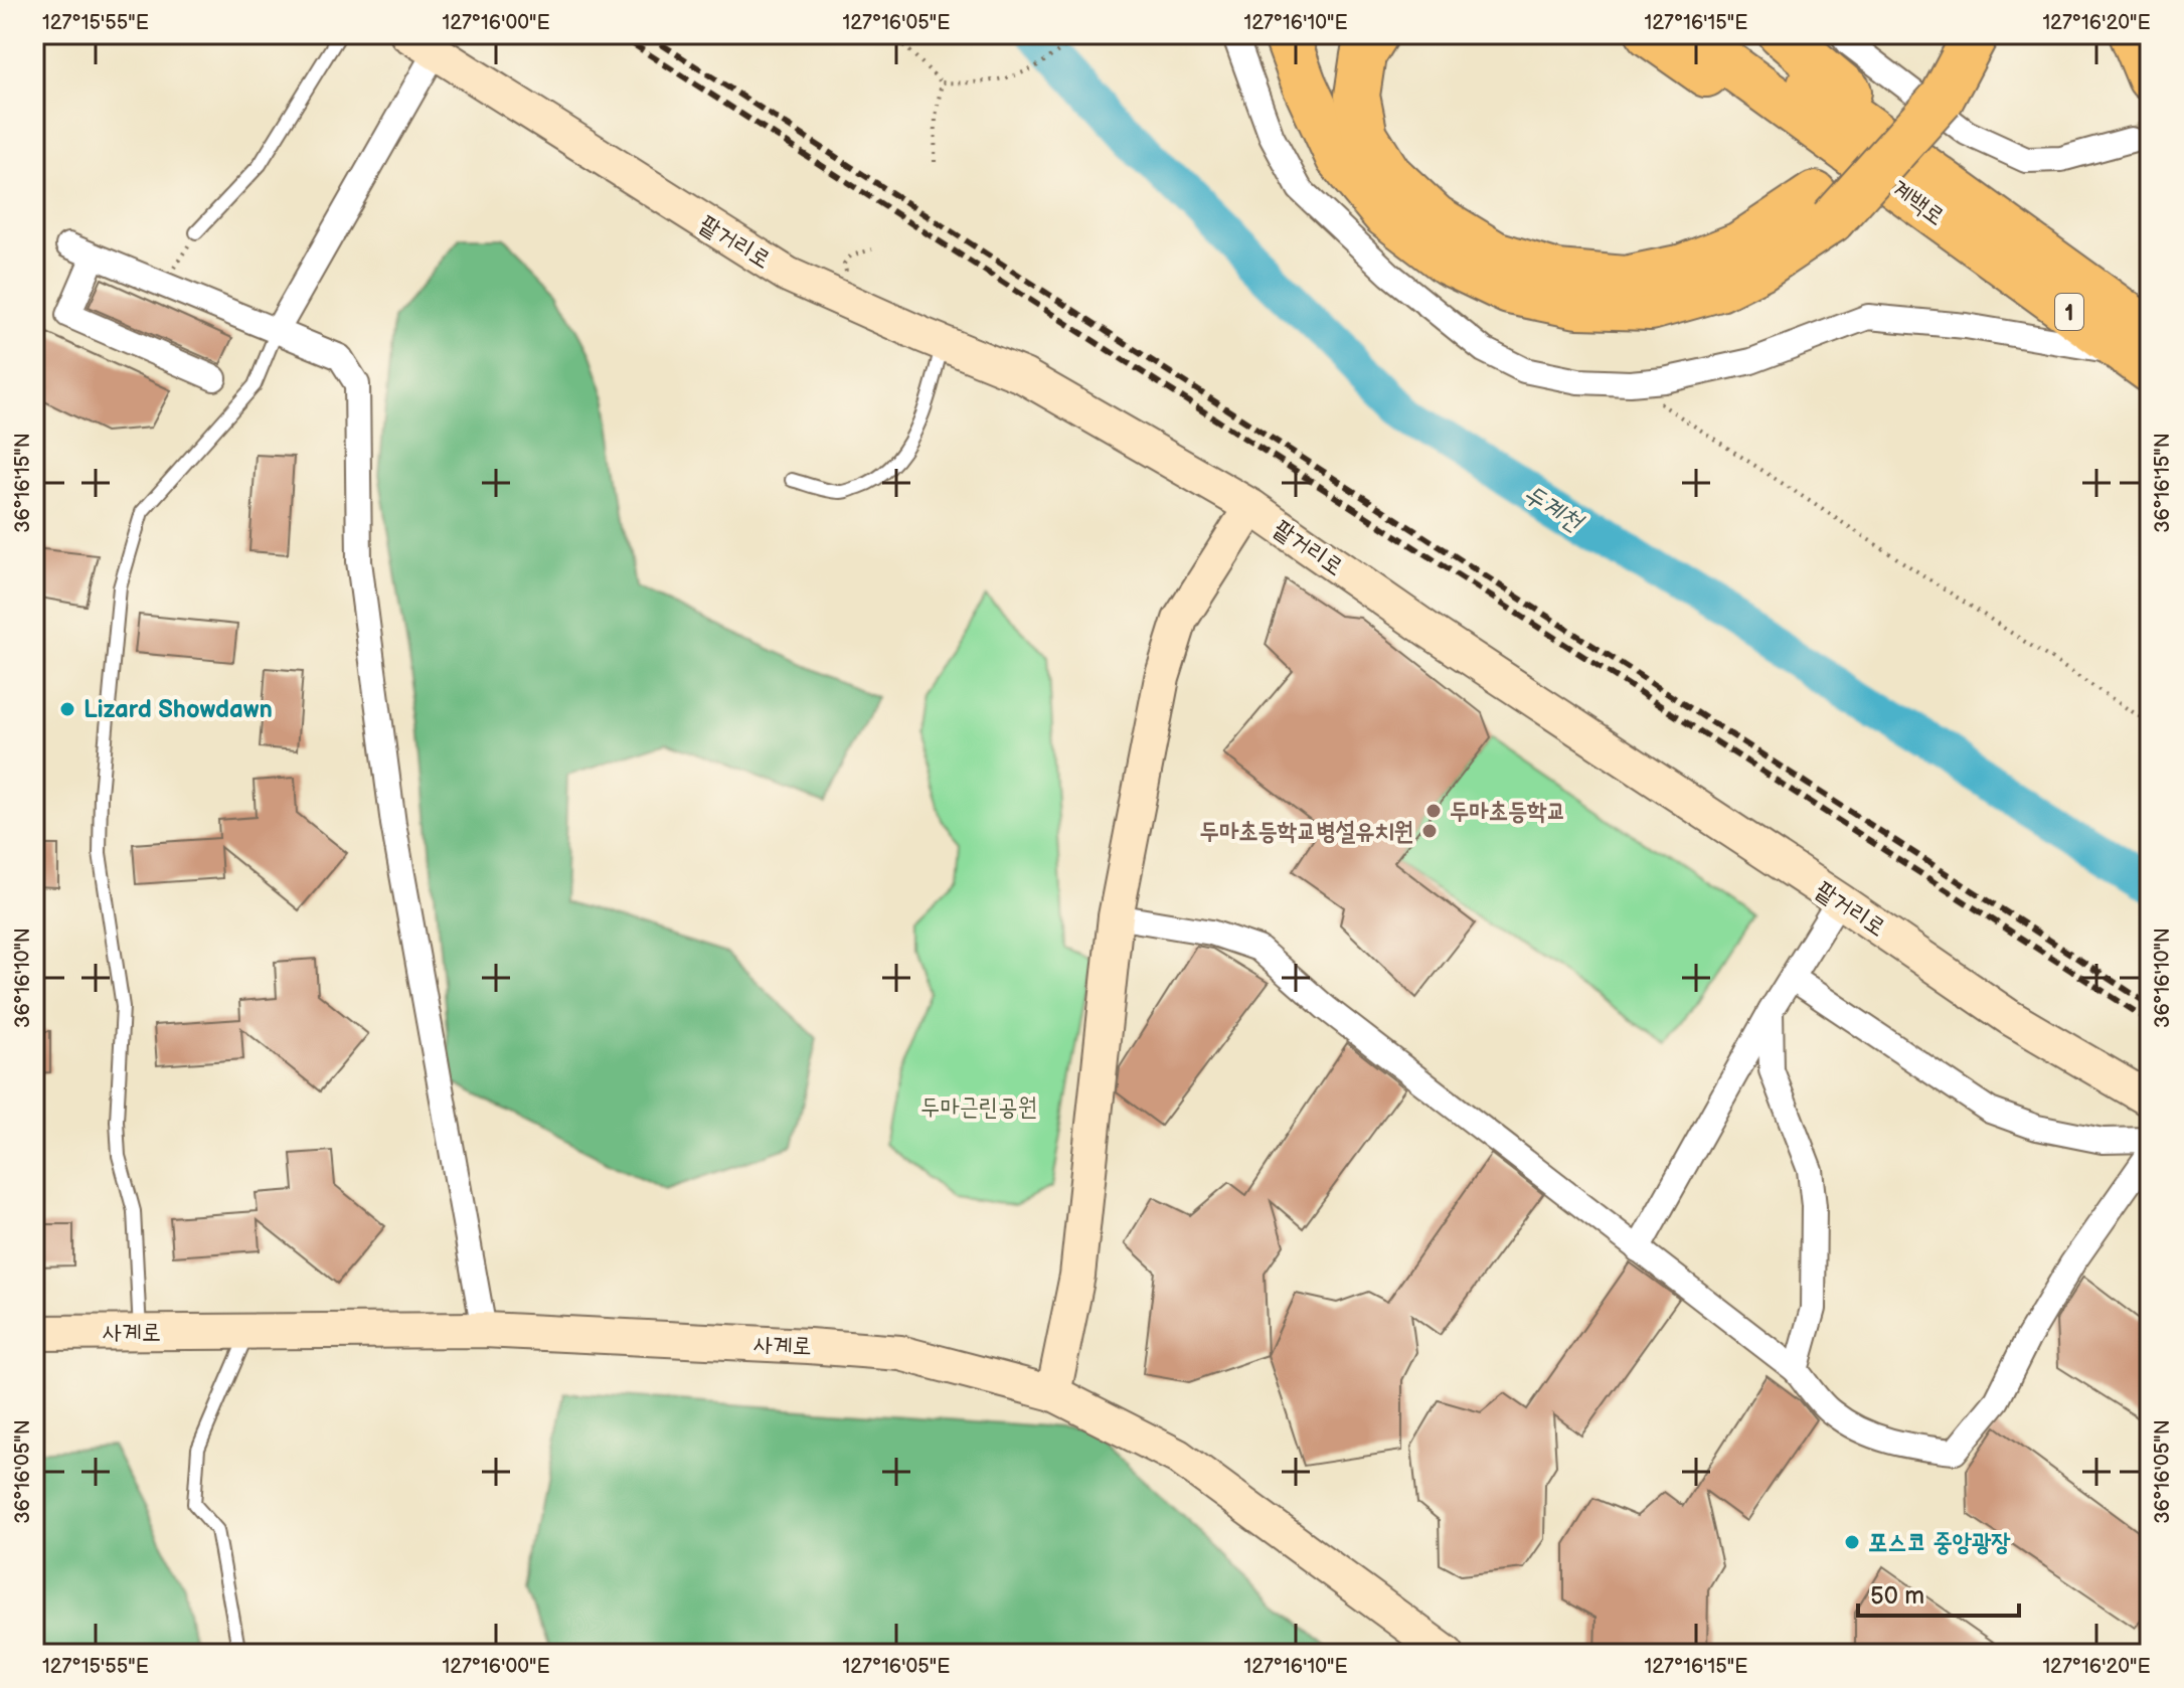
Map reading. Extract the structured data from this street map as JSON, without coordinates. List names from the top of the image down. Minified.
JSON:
{"streets":{"highway":["계백로","1"],"street":["팥거리로","사계로"]},"water":["두계천"],"parks":["두마근린공원"],"places":["Lizard Showdawn","두마초등학교","두마초등학교병설유치원","포스코 중앙광장"],"scale_bar":"50 m","coordinates":["127°15'55\"E","127°16'00\"E","127°16'05\"E","127°16'10\"E","127°16'15\"E","127°16'20\"E","36°16'15\"N","36°16'10\"N","36°16'05\"N"]}
